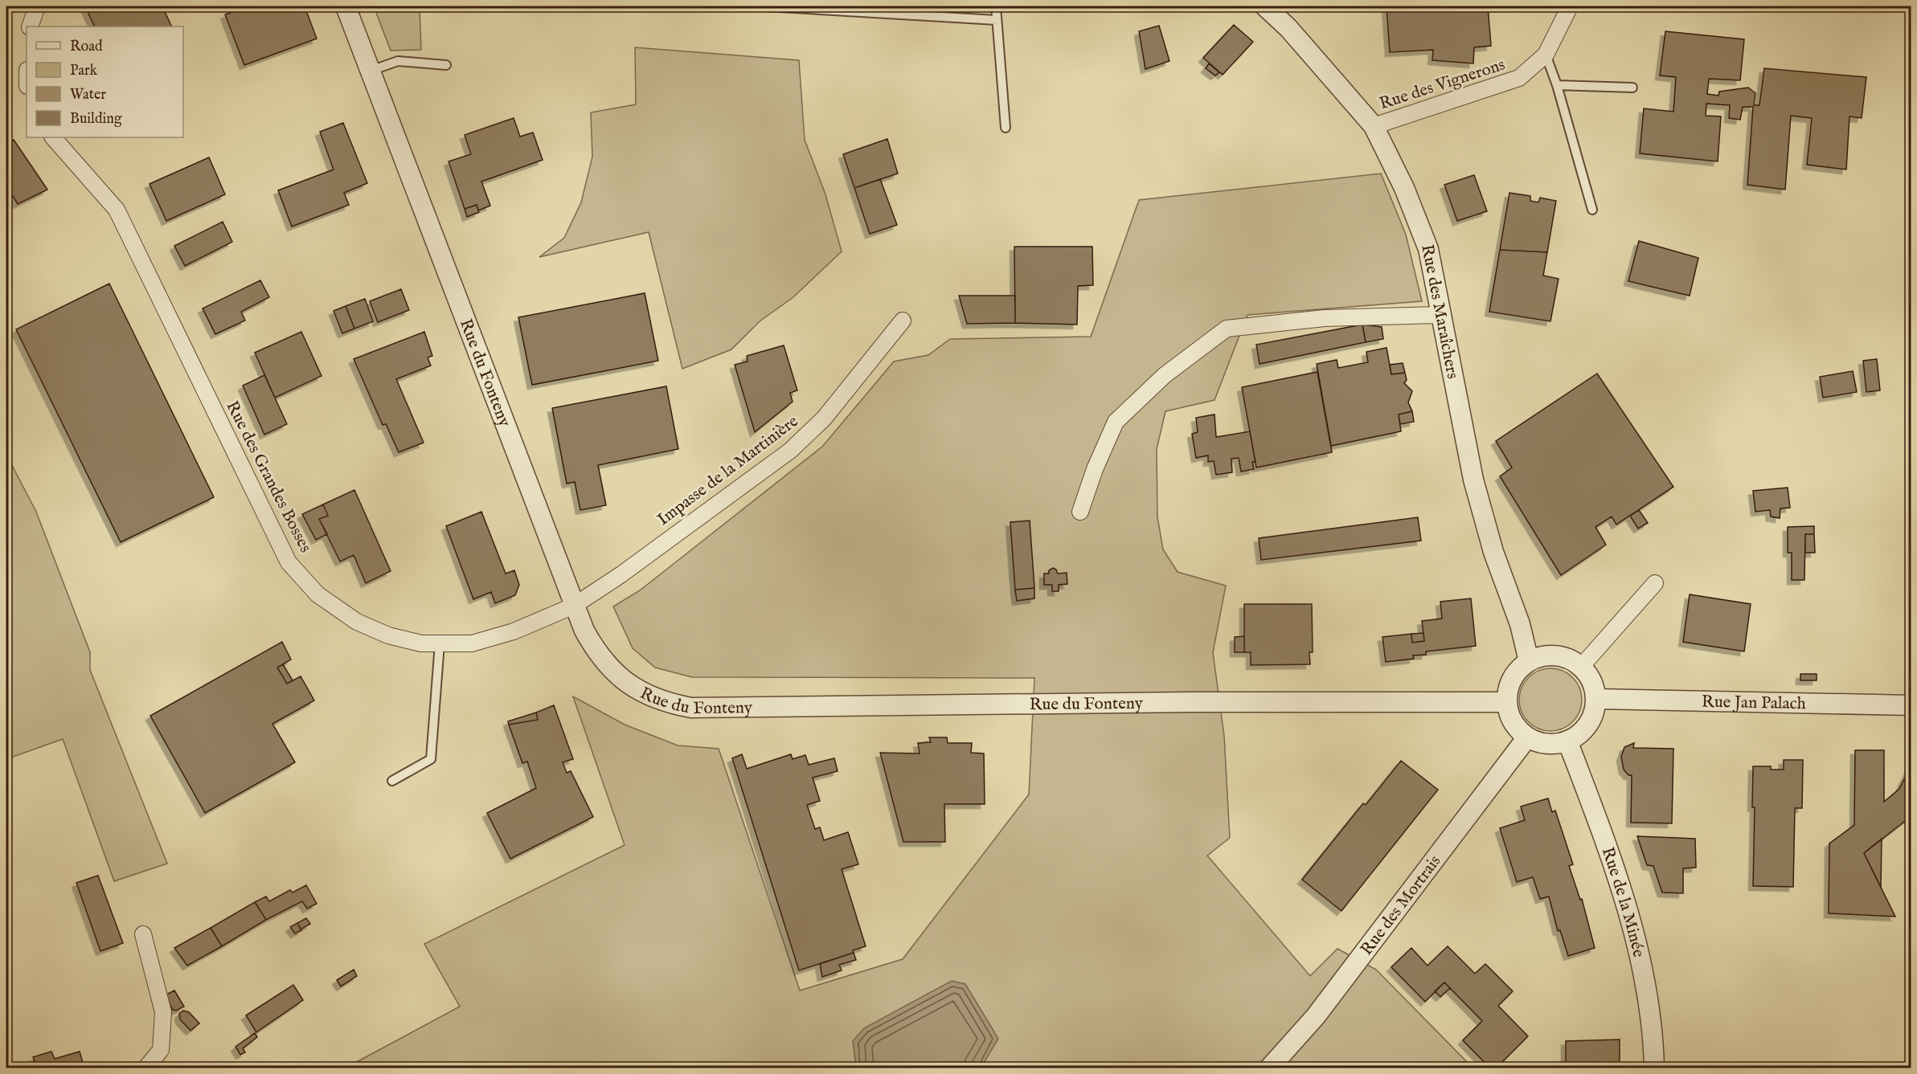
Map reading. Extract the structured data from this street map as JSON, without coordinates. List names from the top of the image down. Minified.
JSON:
{"streets":{"street":["Rue des Vignerons","Rue des Maraîchers","Rue du Fonteny","Impasse de la Martinière","Rue des Grandes Bosses","Rue Jan Palach","Rue de la Minée","Rue des Mortrais"]},"crossings":[["Rue des Vignerons","Rue des Maraîchers"],["Rue des Maraîchers","Rue du Fonteny"],["Rue des Maraîchers","Rue Jan Palach"],["Rue des Maraîchers","Rue de la Minée"],["Rue des Maraîchers","Rue des Mortrais"],["Rue du Fonteny","Impasse de la Martinière"],["Rue du Fonteny","Rue des Grandes Bosses"],["Rue du Fonteny","Rue Jan Palach"],["Rue du Fonteny","Rue de la Minée"],["Rue du Fonteny","Rue des Mortrais"],["Impasse de la Martinière","Rue des Grandes Bosses"],["Rue Jan Palach","Rue de la Minée"],["Rue Jan Palach","Rue des Mortrais"],["Rue de la Minée","Rue des Mortrais"]],"legend":["Road","Park","Water","Building"]}
